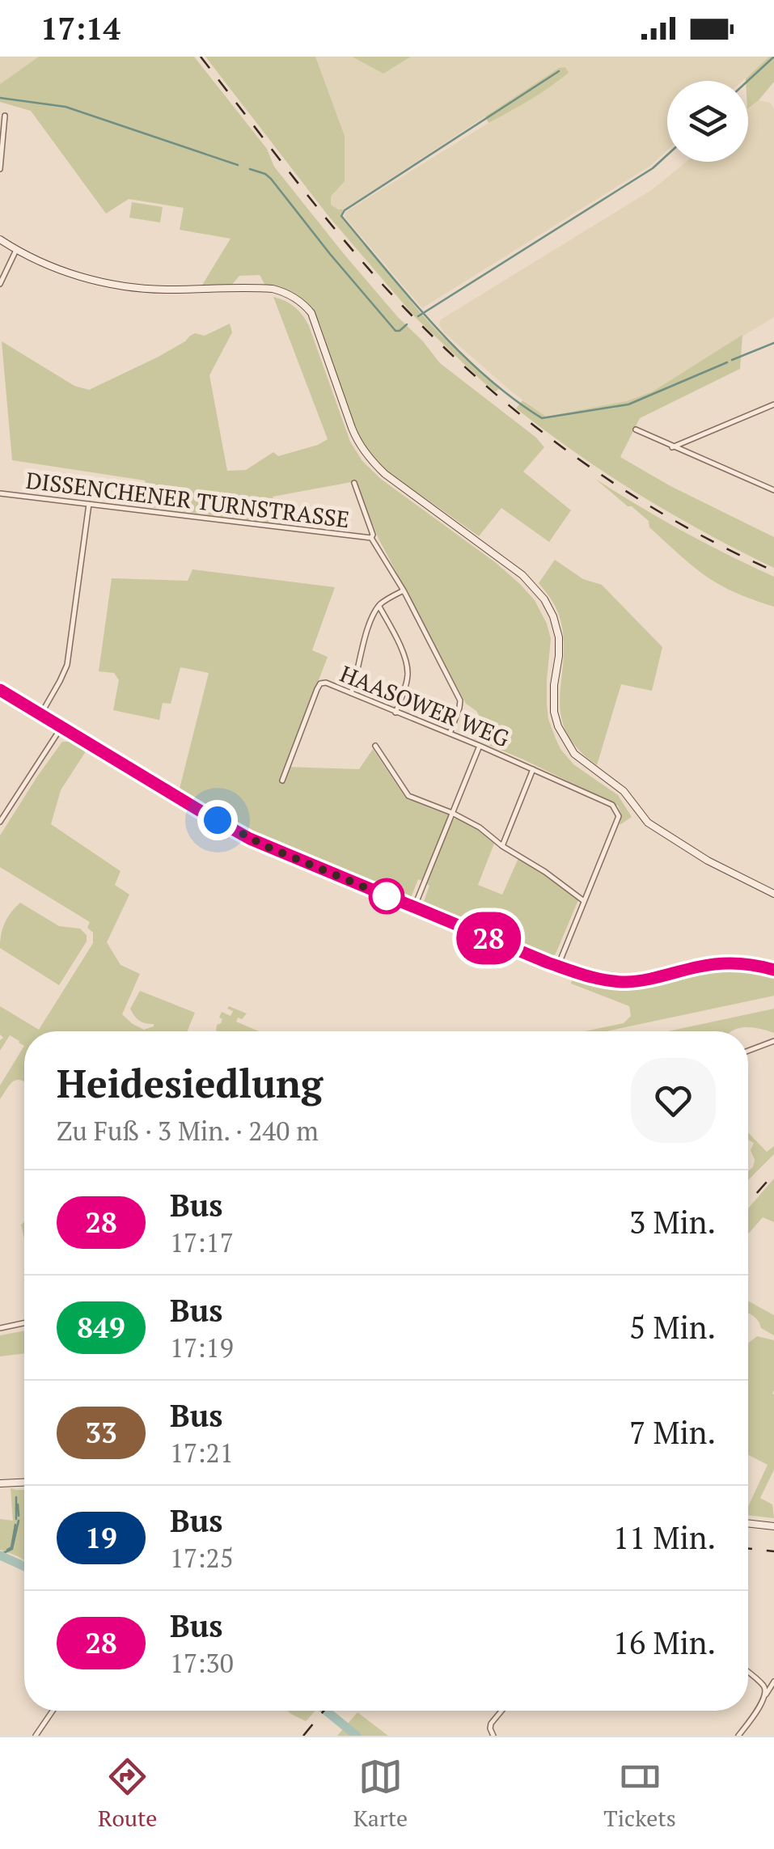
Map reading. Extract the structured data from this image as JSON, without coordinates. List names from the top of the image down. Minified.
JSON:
{"streets":{"street":["DISSENCHENER TURNSTRASSE","HAASOWER WEG"]},"lines":["bus line 28"],"page":{"status":"17:14","on_map":"28","heading":["Heidesiedlung","Zu Fuß · 3 Min. · 240 m"],"list":[{"mark":"28","name":"Bus","note":"17:17","value":"3 Min."},{"mark":"849","name":"Bus","note":"17:19","value":"5 Min."},{"mark":"33","name":"Bus","note":"17:21","value":"7 Min."},{"mark":"19","name":"Bus","note":"17:25","value":"11 Min."},{"mark":"28","name":"Bus","note":"17:30","value":"16 Min."}],"tabs":["Route","Karte","Tickets"]}}
